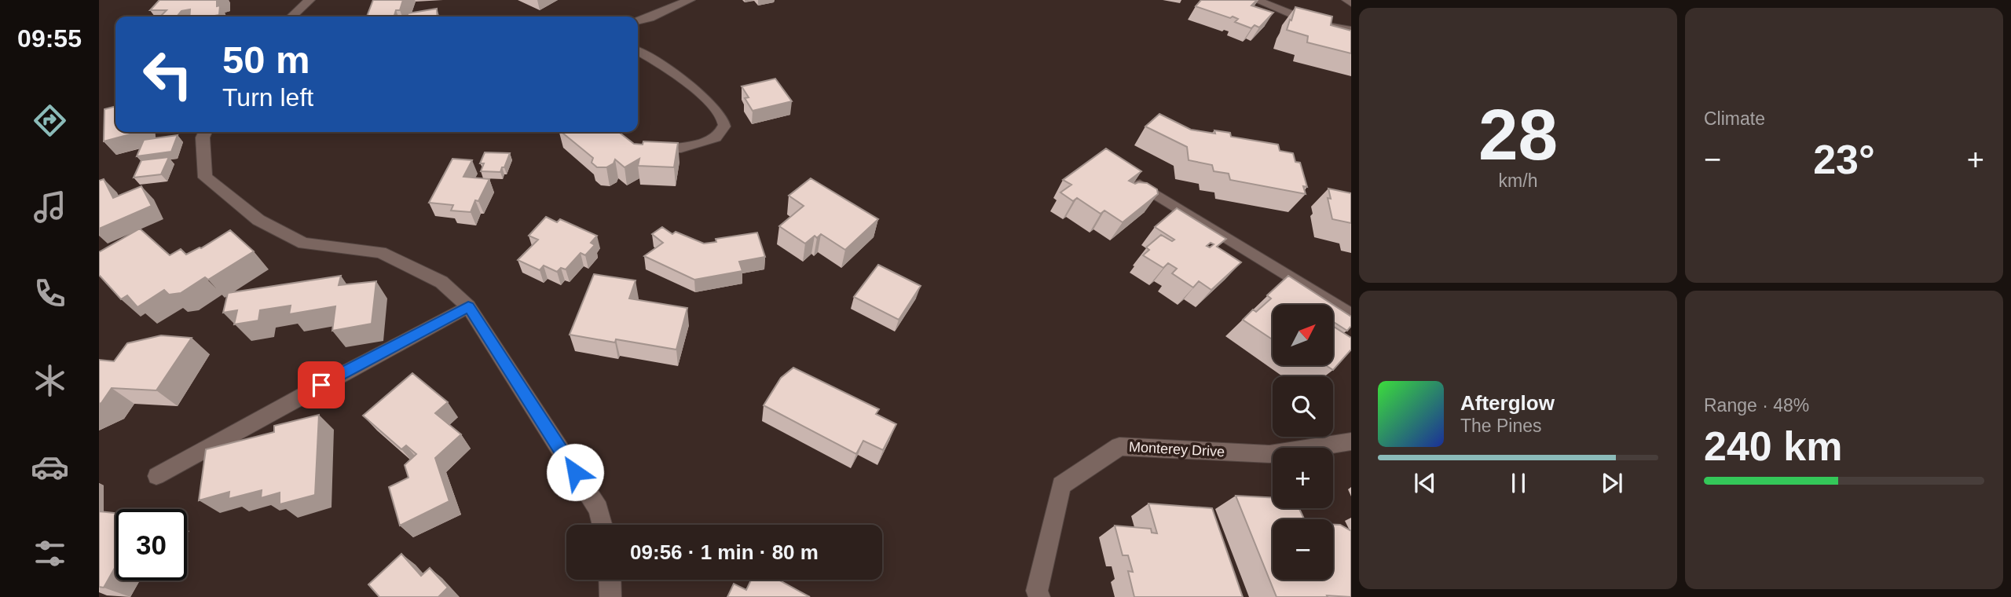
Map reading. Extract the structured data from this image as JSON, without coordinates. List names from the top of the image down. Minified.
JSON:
{"streets":{"street":["Monterey Drive"]},"north":"top right","page":{"tabs":"09:55","tile":[["28","km/h"],"Climate",["Range · 48%","240 km"]],"turn":["50 m","Turn left"],"heat":["−","23°","+"],"map_buttons":["+","−"],"song":["Afterglow","The Pines"],"limit":"30","trip":"09:56 · 1 min · 80 m"}}
